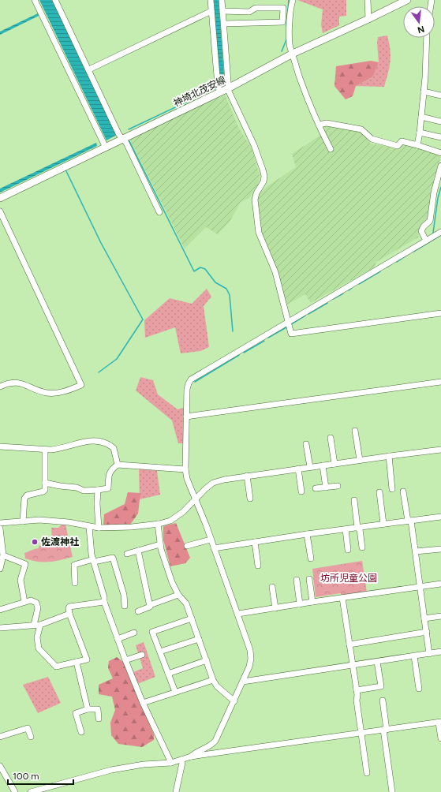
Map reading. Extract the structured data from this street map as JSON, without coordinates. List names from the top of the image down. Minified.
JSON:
{"streets":{"main road":["神埼北茂安線"]},"parks":["坊所児童公園"],"places":["佐渡神社"],"scale_bar":"100 m","north":"bottom"}
